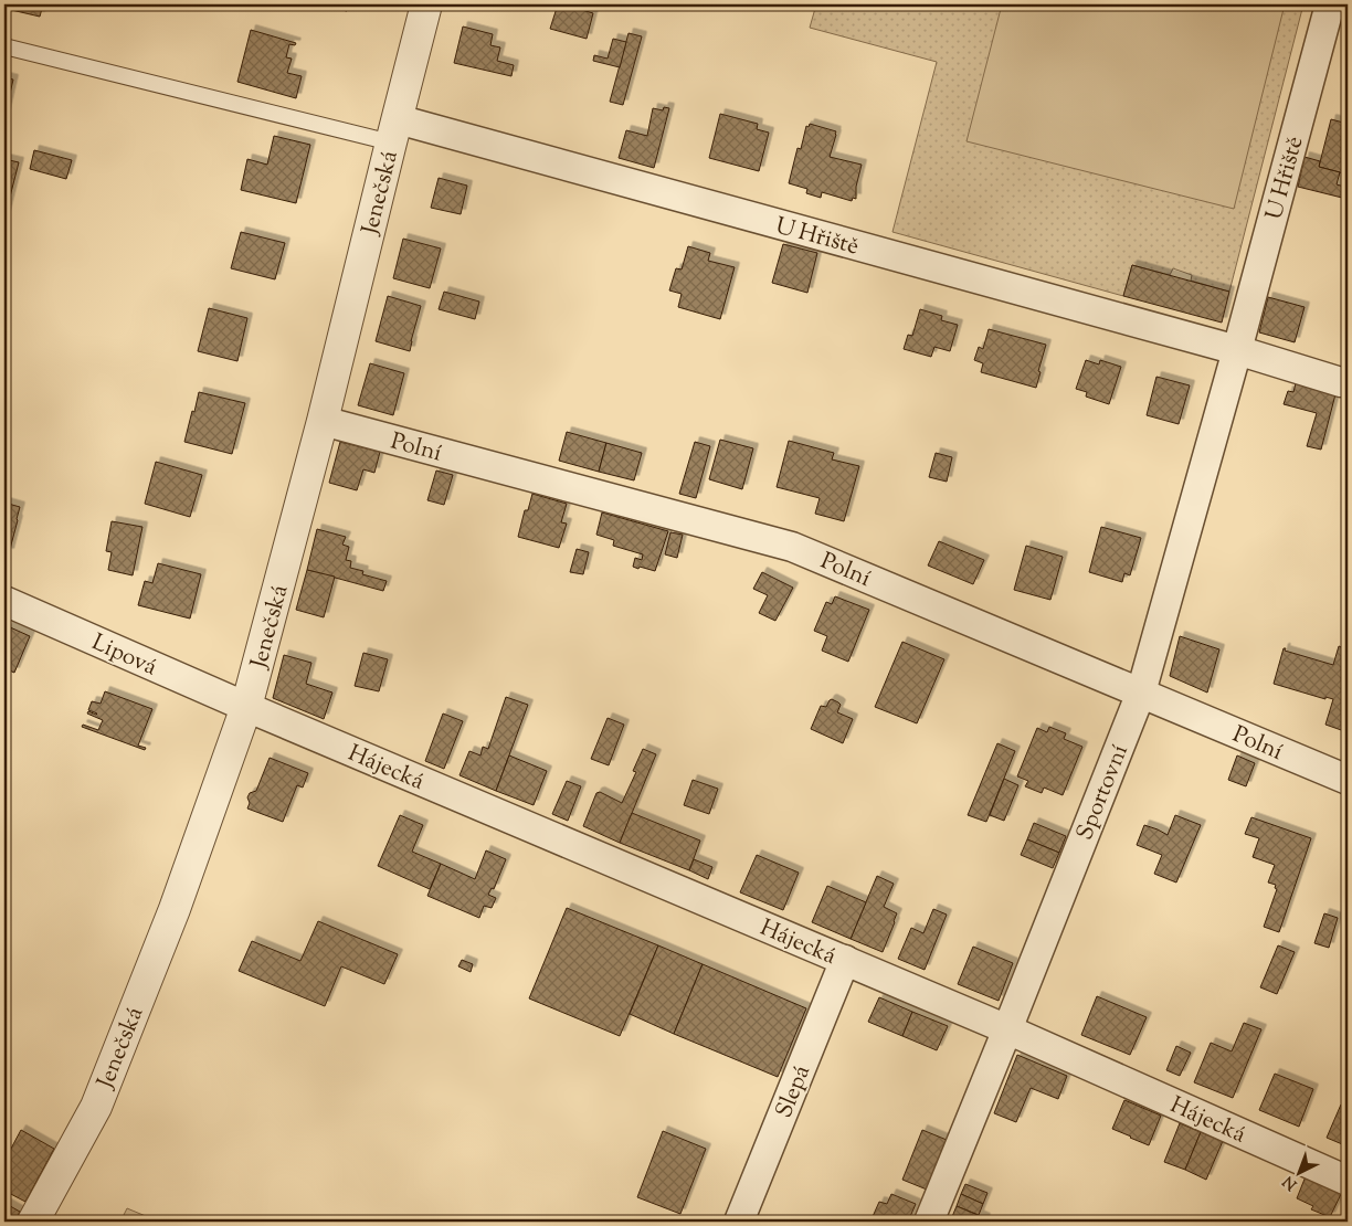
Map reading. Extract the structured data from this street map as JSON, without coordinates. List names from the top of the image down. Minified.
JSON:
{"streets":{"street":["U Hřiště","Jenečská","Polní","Lipová","Hájecká","Sportovní","Slepá"]},"crossings":[["U Hřiště","Jenečská"],["U Hřiště","Sportovní"],["Jenečská","Polní"],["Jenečská","Lipová"],["Jenečská","Hájecká"],["Polní","Sportovní"],["Lipová","Hájecká"],["Hájecká","Sportovní"],["Hájecká","Slepá"]],"north":"bottom left"}
